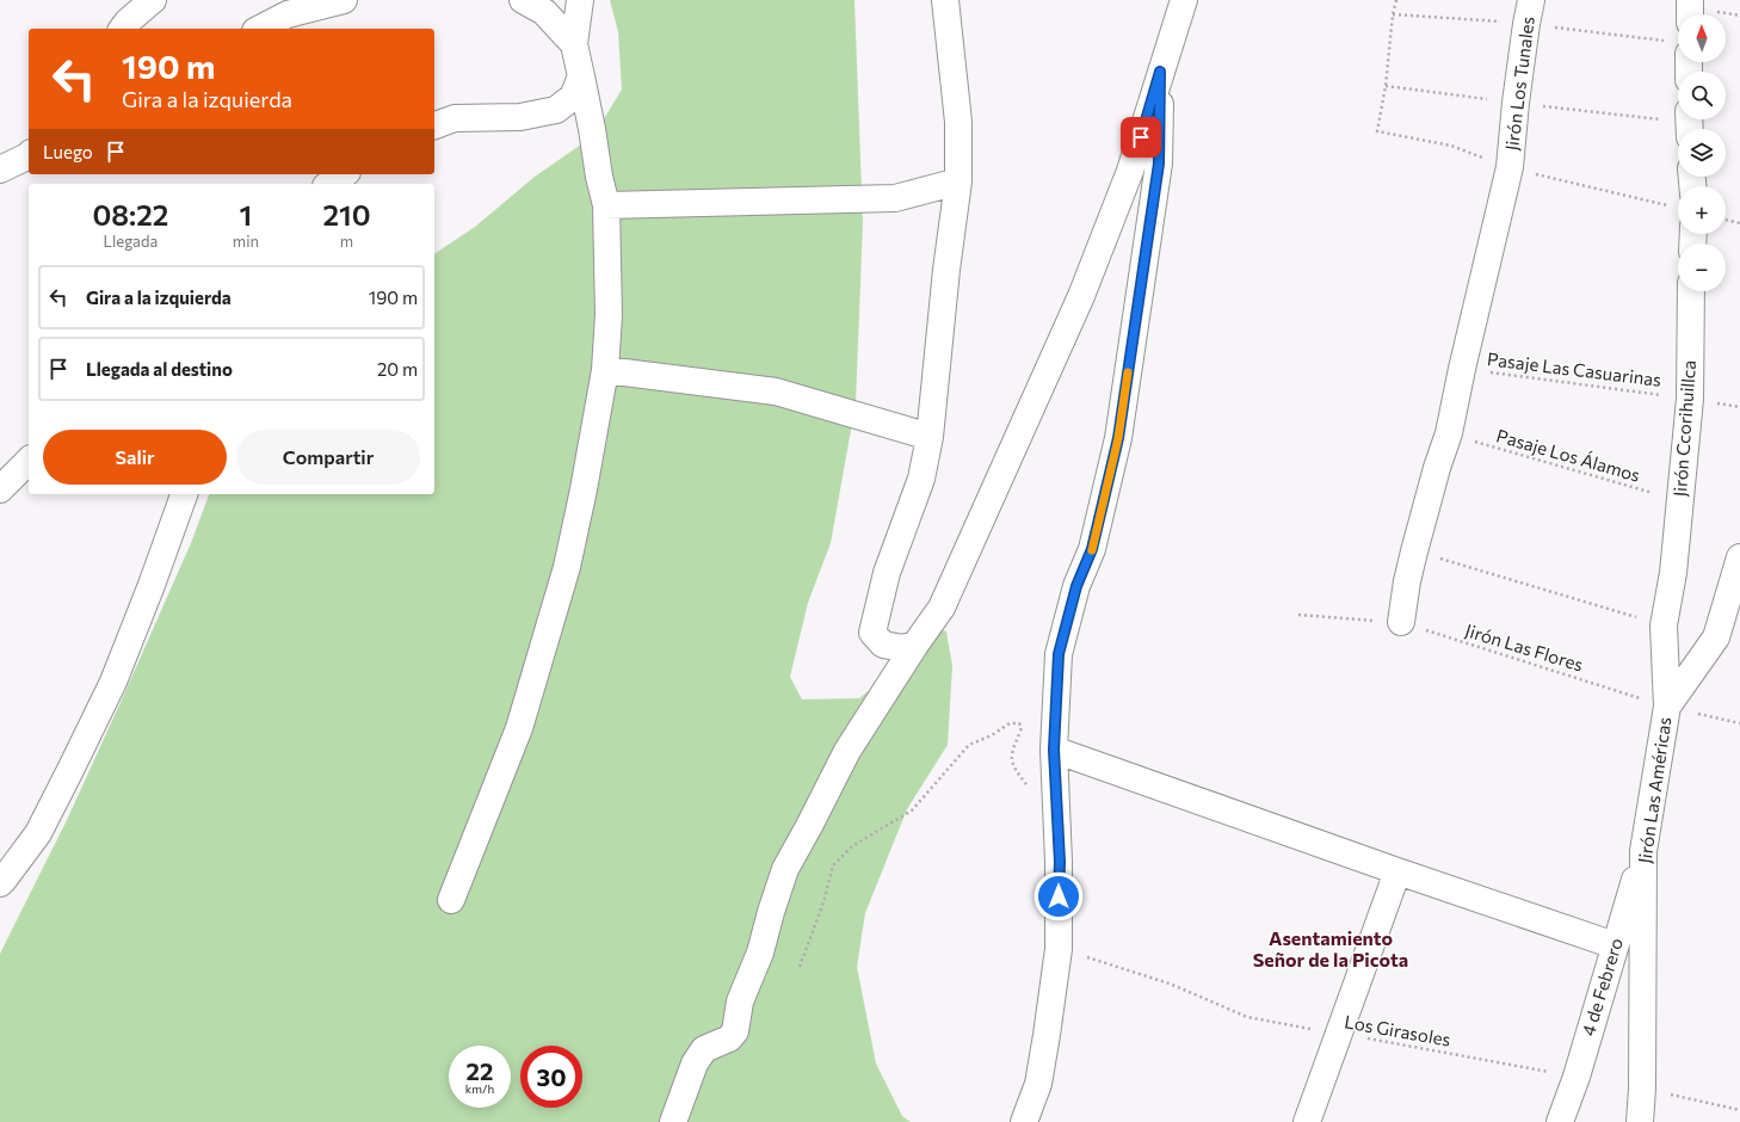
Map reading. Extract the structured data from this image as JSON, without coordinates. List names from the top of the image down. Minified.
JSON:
{"streets":{"street":["Jirón Los Tunales","Jirón Ccorihuillca","Jirón Las Américas","4 de Febrero"],"path":["Pasaje Las Casuarinas","Pasaje Los Álamos","Jirón Las Flores","Los Girasoles"]},"crossings":[["Jirón Los Tunales","Pasaje Las Casuarinas"],["Jirón Los Tunales","Pasaje Los Álamos"],["Jirón Los Tunales","Jirón Las Flores"],["Pasaje Las Casuarinas","Jirón Ccorihuillca"],["Jirón Ccorihuillca","Pasaje Los Álamos"],["Jirón Ccorihuillca","Jirón Las Américas"],["Jirón Las Flores","Jirón Las Américas"],["Jirón Las Américas","4 de Febrero"],["4 de Febrero","Los Girasoles"]],"districts":["Asentamiento Señor de la Picota"],"north":"top","page":{"map_buttons":["+","−"],"turn":["190 m","Gira a la izquierda"],"then":"Luego","eta":["08:22","Llegada","1","min","210","m"],"list":[{"name":"Gira a la izquierda","value":"190 m"},{"name":"Llegada al destino","value":"20 m"}],"buttons":["Salir","Compartir"],"speed":"22 km/h","limit":"30"}}
